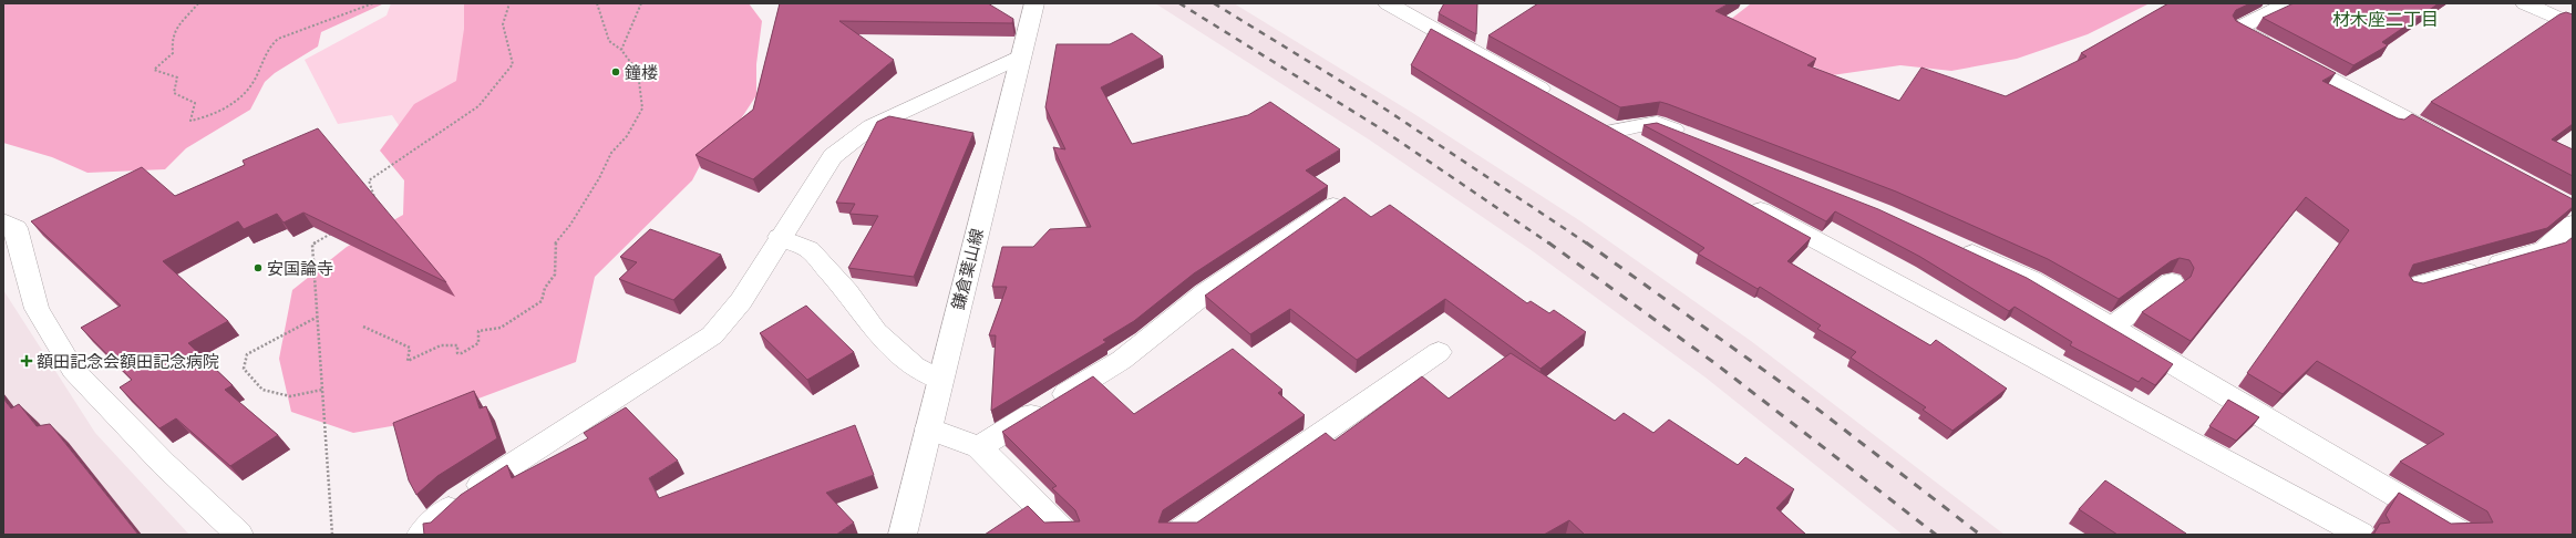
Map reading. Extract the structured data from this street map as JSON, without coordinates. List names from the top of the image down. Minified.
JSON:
{"streets":{"street":["鎌倉葉山線"]},"districts":["材木座二丁目"],"places":{"other":["鐘楼","安国論寺"],"health":["額田記念会額田記念病院"]}}
